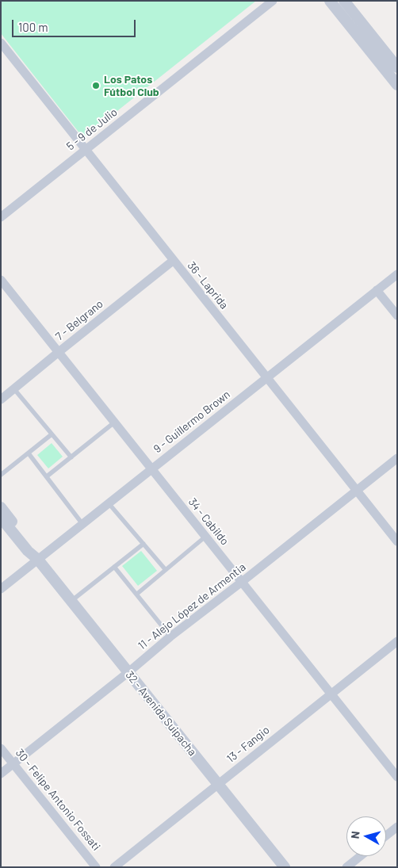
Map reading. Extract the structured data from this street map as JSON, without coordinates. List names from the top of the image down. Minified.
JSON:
{"streets":{"street":["5 - 9 de Julio","36 - Laprida","7 - Belgrano","9 - Guillermo Brown","34 - Cabildo","11 - Alejo López de Armentia","32 - Avenida Suipacha","13 - Fangio","30 - Felipe Antonio Fossati"]},"crossings":[["5 - 9 de Julio","36 - Laprida"],["36 - Laprida","7 - Belgrano"],["36 - Laprida","9 - Guillermo Brown"],["36 - Laprida","11 - Alejo López de Armentia"],["7 - Belgrano","34 - Cabildo"],["9 - Guillermo Brown","34 - Cabildo"],["9 - Guillermo Brown","32 - Avenida Suipacha"],["34 - Cabildo","11 - Alejo López de Armentia"],["34 - Cabildo","13 - Fangio"],["11 - Alejo López de Armentia","32 - Avenida Suipacha"],["11 - Alejo López de Armentia","30 - Felipe Antonio Fossati"],["32 - Avenida Suipacha","13 - Fangio"]],"places":["Los Patos Fútbol Club"],"scale_bar":"100 m","north":"left"}
